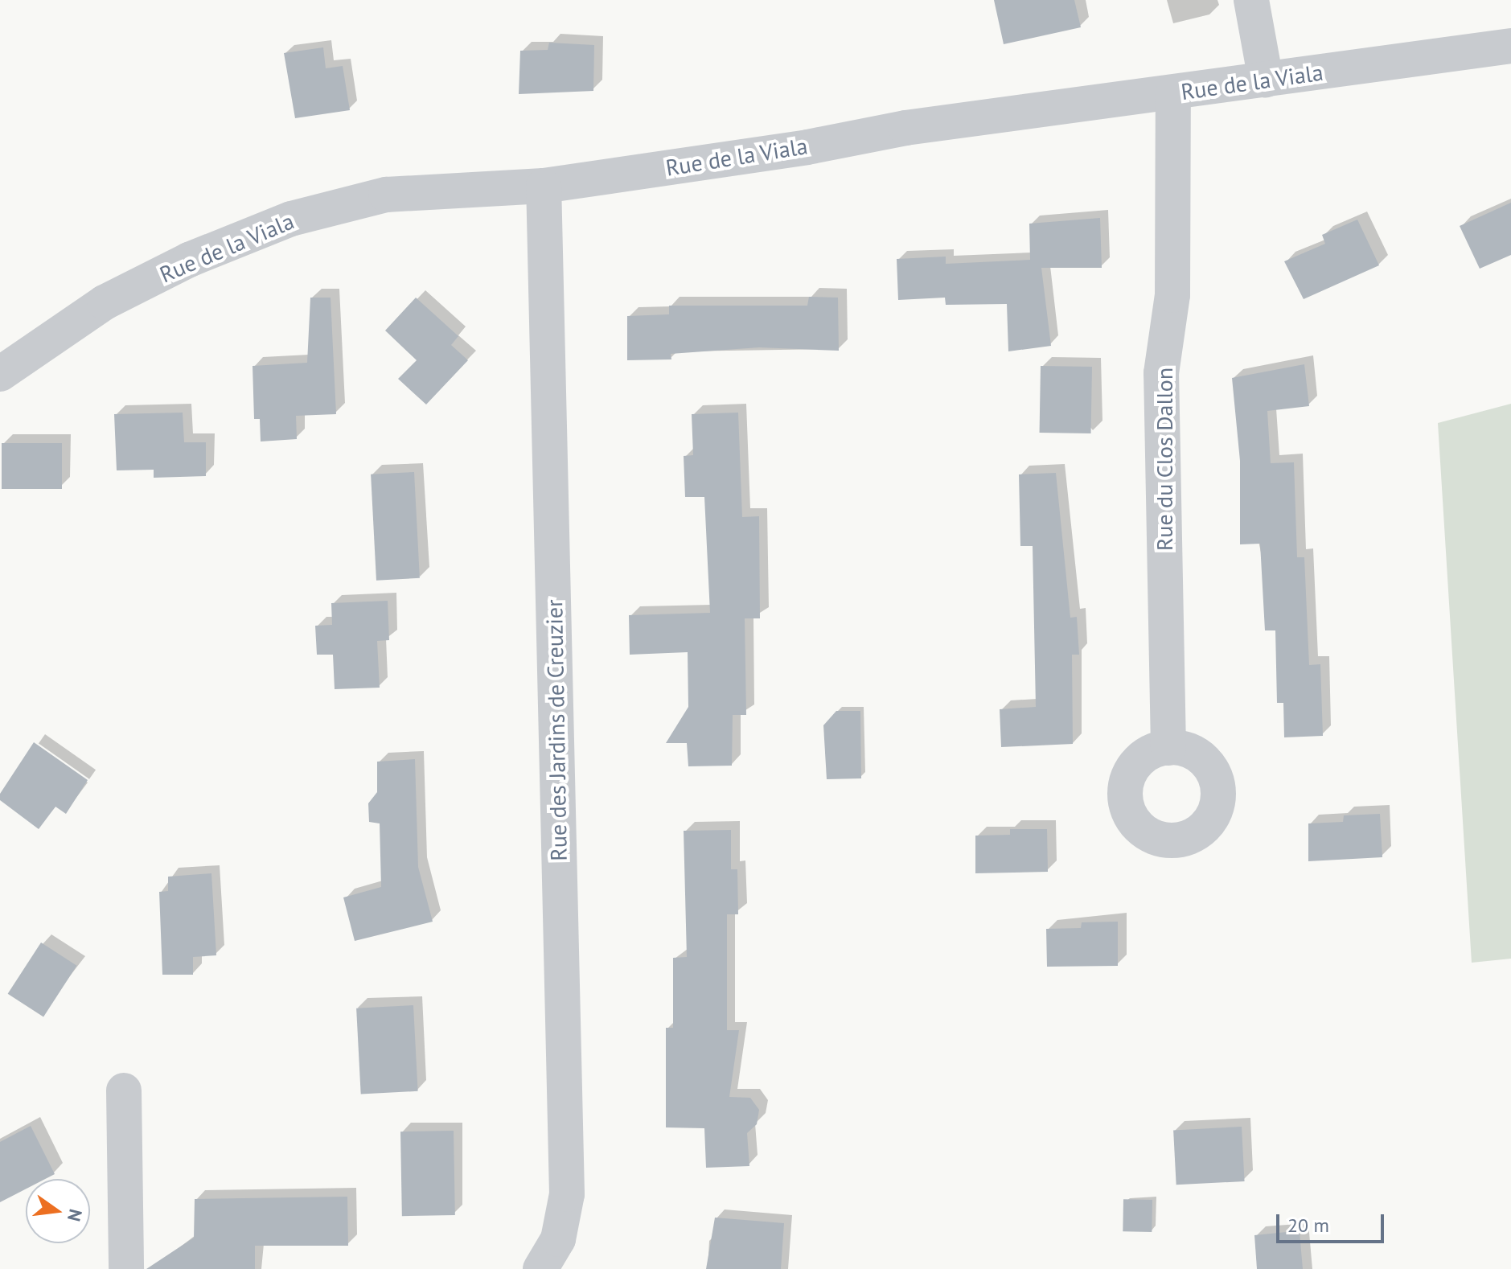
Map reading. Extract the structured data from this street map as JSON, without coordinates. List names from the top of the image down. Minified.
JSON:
{"streets":{"street":["Rue de la Viala","Rue du Clos Dallon","Rue des Jardins de Creuzier"]},"crossings":[["Rue de la Viala","Rue du Clos Dallon"],["Rue de la Viala","Rue des Jardins de Creuzier"]],"scale_bar":"20 m","north":"right"}
